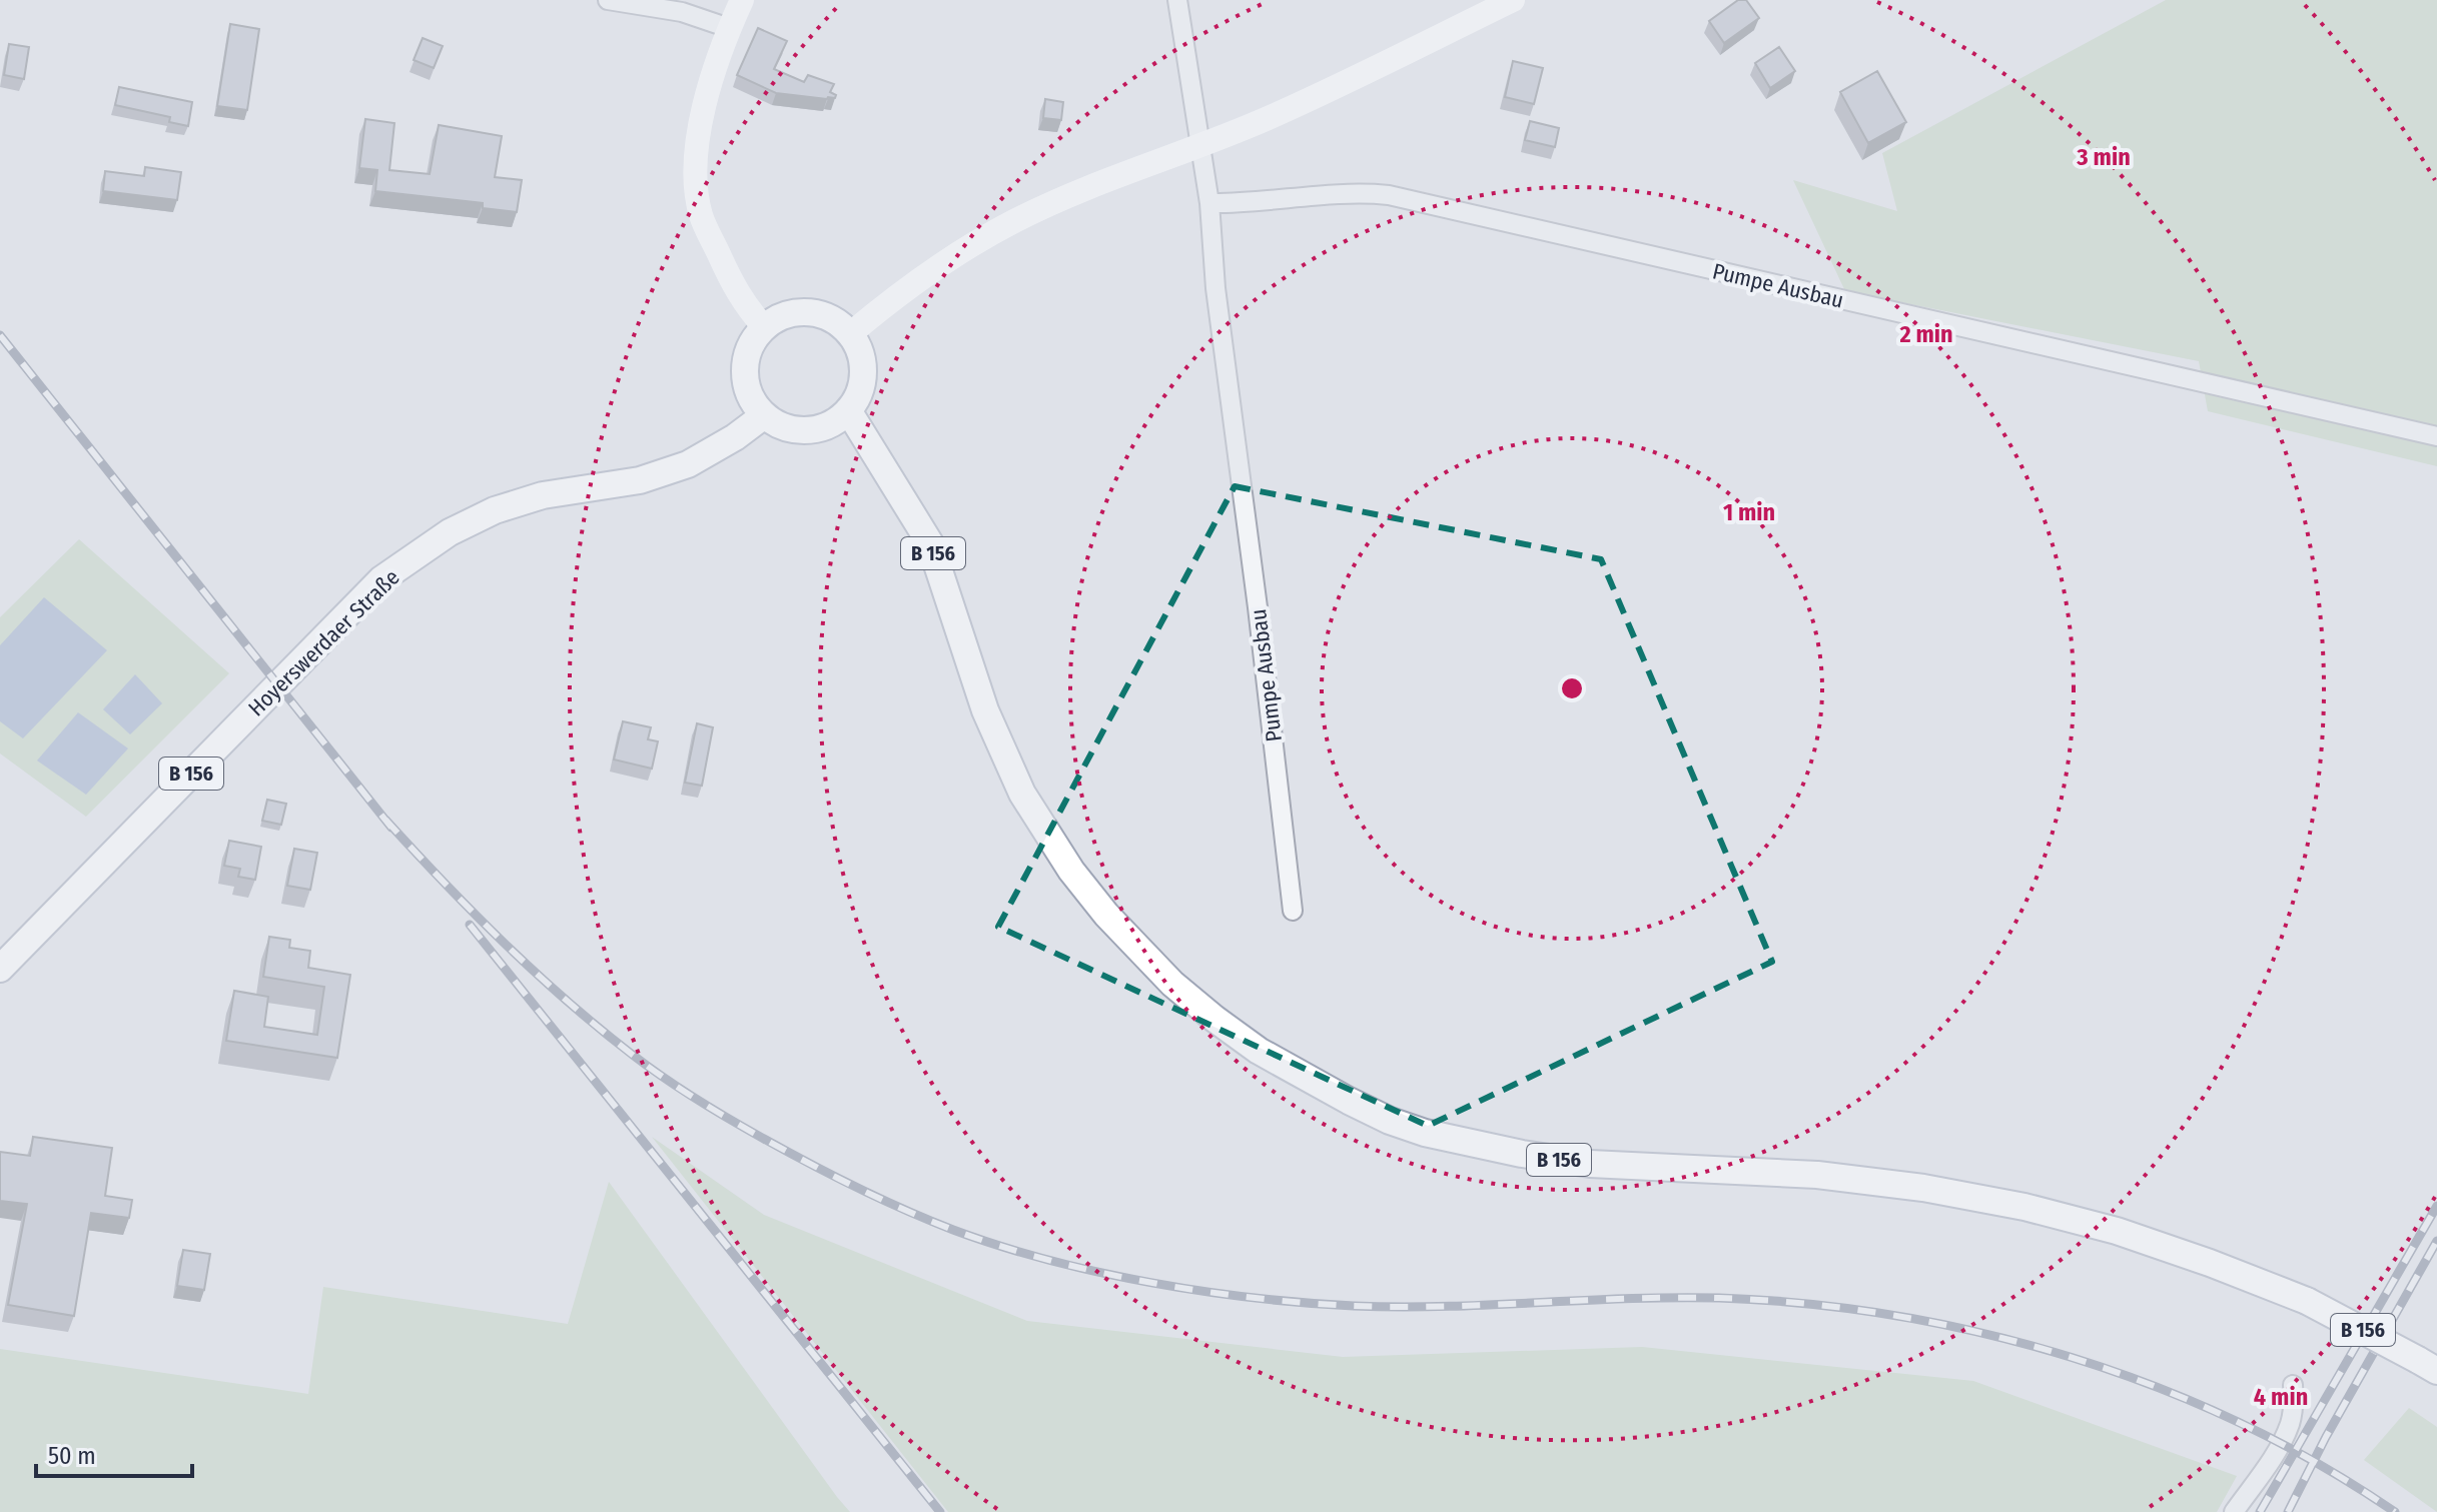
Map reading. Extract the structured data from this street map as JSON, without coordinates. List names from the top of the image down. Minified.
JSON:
{"streets":{"main road":["B 156","Hoyerswerdaer Straße"],"street":["Pumpe Ausbau"]},"crossings":[["B 156","Hoyerswerdaer Straße"]],"scale_bar":"50 m","rings":["3 min","2 min","1 min","4 min"]}
